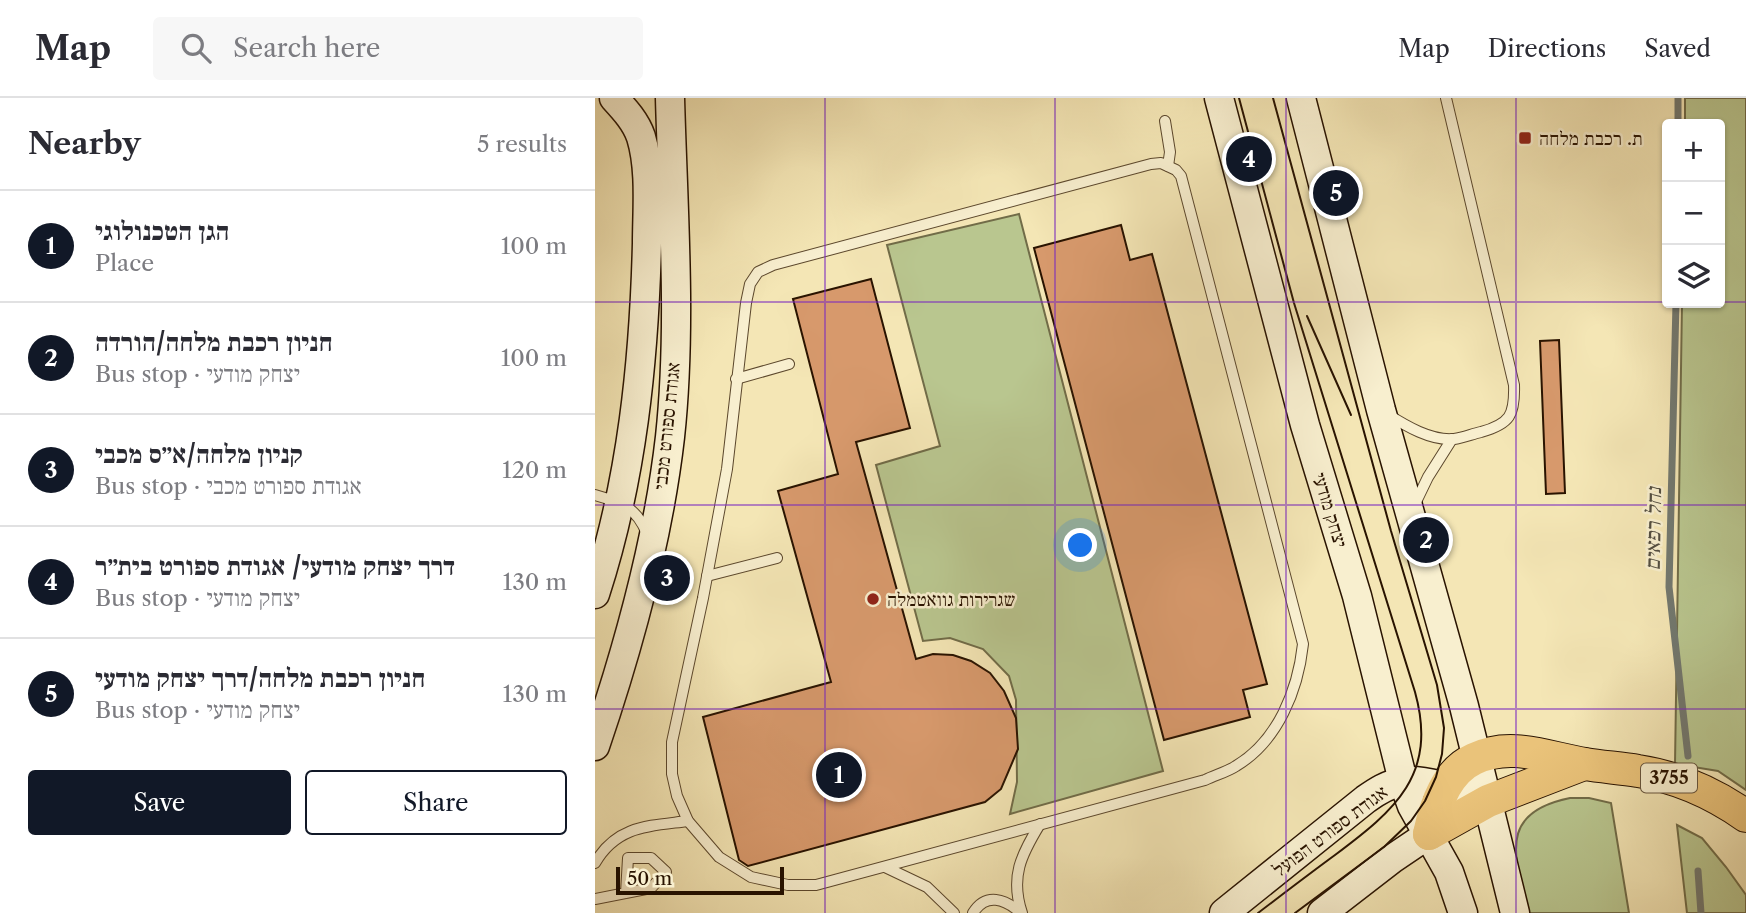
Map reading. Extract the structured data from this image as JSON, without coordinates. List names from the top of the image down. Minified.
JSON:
{"streets":{"main road":["3755"],"street":["אגודת ספורט מכבי","יצחק מודעי","אגודת ספורט הפועל"]},"crossings":[["יצחק מודעי","3755"],["יצחק מודעי","אגודת ספורט הפועל"],["3755","אגודת ספורט הפועל"]],"water":["נחל רפאים"],"places":{"transit":["ת. רכבת מלחה"],"other":["שגרירות גוואטמלה"]},"scale_bar":"50 m","page":{"header":"Map","search":"Search here","nav":["Map","Directions","Saved"],"heading":["Nearby","5 results"],"map_buttons":["+","−"],"pins":["4","5","2","3","1"],"list":[{"mark":"1","name":"הגן הטכנולוגי","note":"Place","value":"100 m"},{"mark":"2","name":"חניון רכבת מלחה/הורדה","note":"Bus stop · יצחק מודעי","value":"100 m"},{"mark":"3","name":"קניון מלחה/א״ס מכבי","note":"Bus stop · אגודת ספורט מכבי","value":"120 m"},{"mark":"4","name":"דרך יצחק מודעי/ אגודת ספורט בית״ר","note":"Bus stop · יצחק מודעי","value":"130 m"},{"mark":"5","name":"חניון רכבת מלחה/דרך יצחק מודעי","note":"Bus stop · יצחק מודעי","value":"130 m"}],"buttons":["Save","Share"],"scale":"50 m"}}
